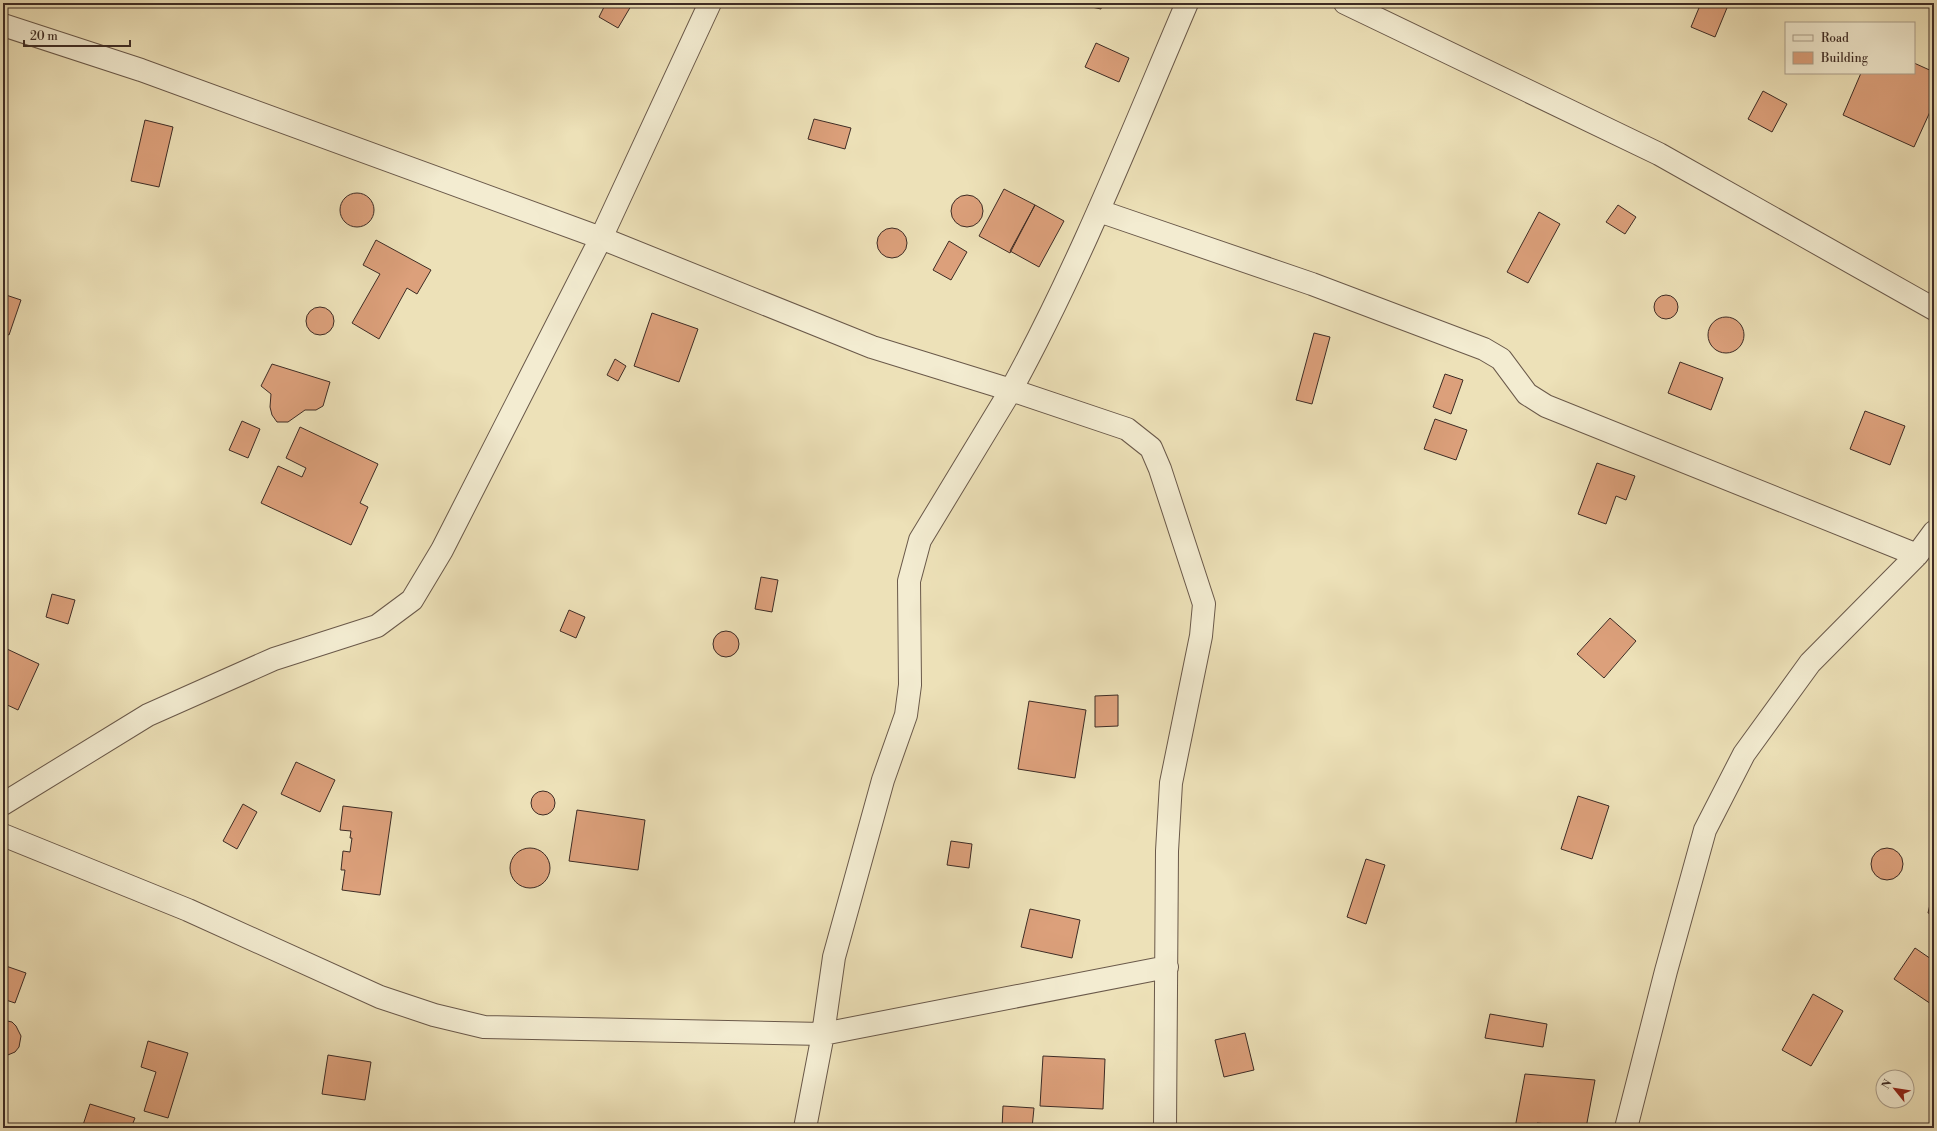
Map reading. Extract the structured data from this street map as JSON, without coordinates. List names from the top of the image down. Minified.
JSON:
{"legend":["Road","Building"],"scale_bar":"20 m","north":"top left"}
